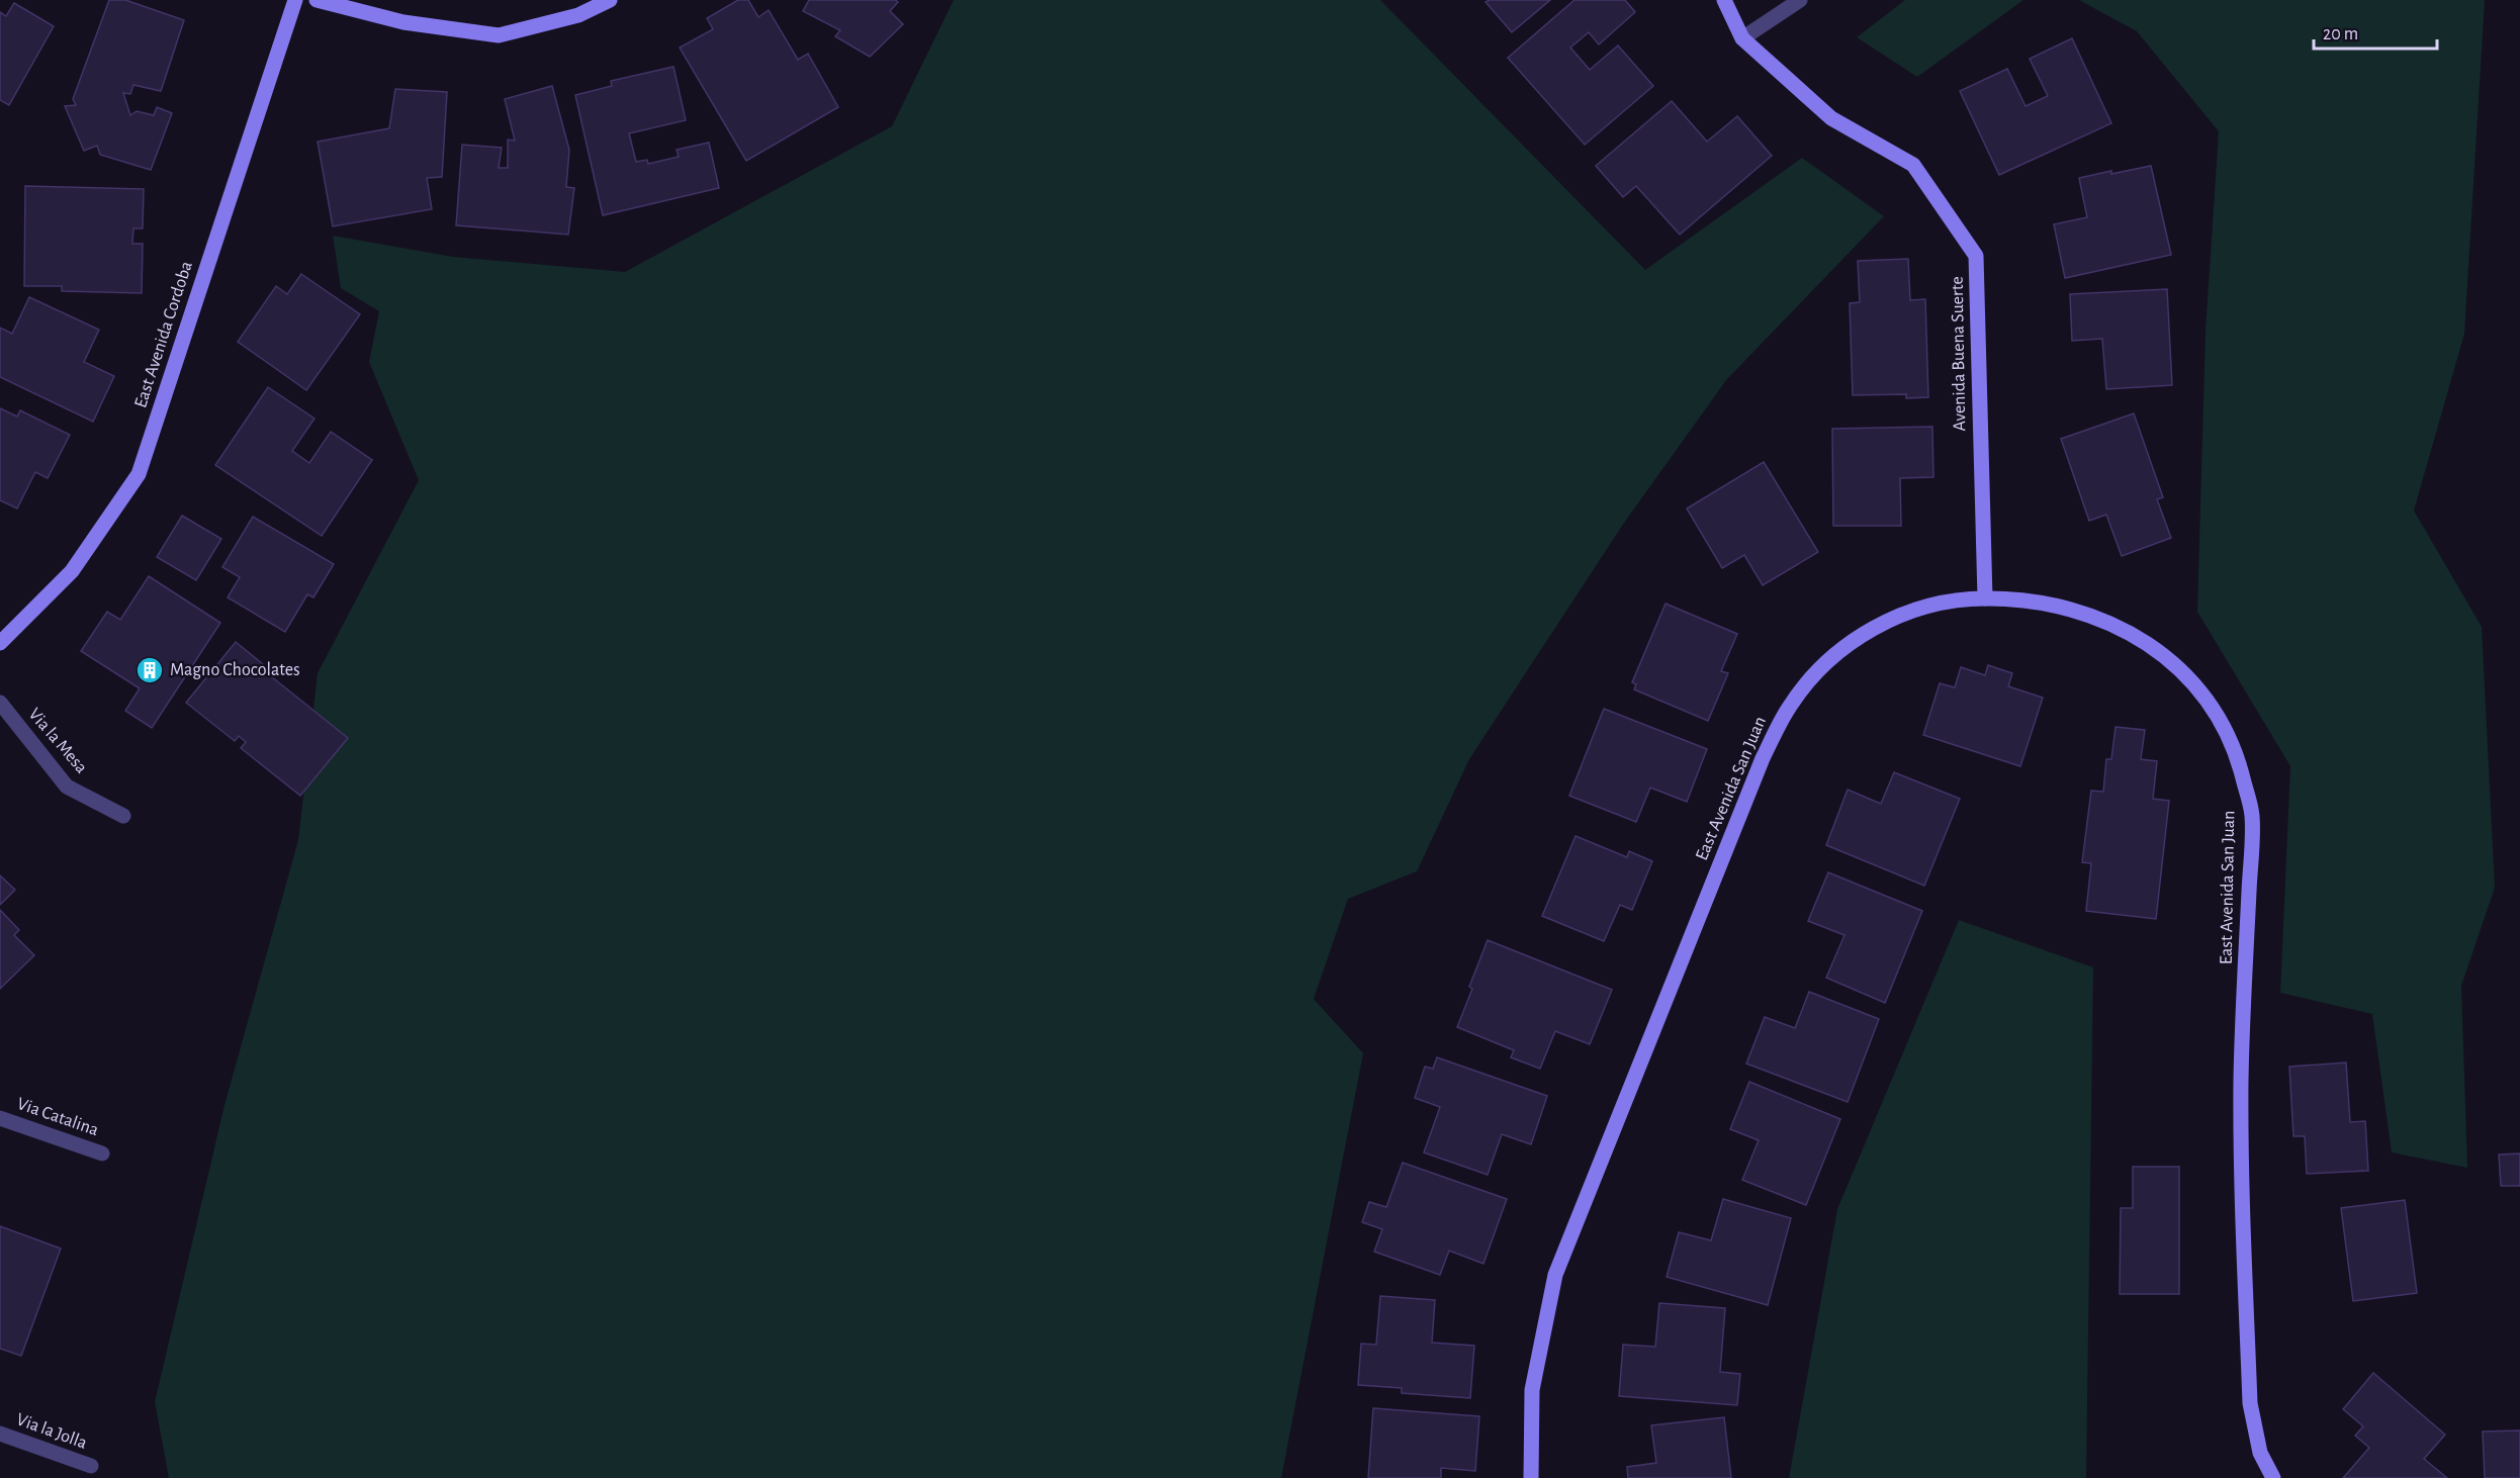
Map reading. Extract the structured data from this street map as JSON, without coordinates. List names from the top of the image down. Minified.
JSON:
{"streets":{"street":["East Avenida Cordoba","Avenida Buena Suerte","Via la Mesa","East Avenida San Juan","Via Catalina","Via la Jolla"]},"crossings":[["Avenida Buena Suerte","East Avenida San Juan"]],"places":{"building":["Magno Chocolates"]},"scale_bar":"20 m"}
